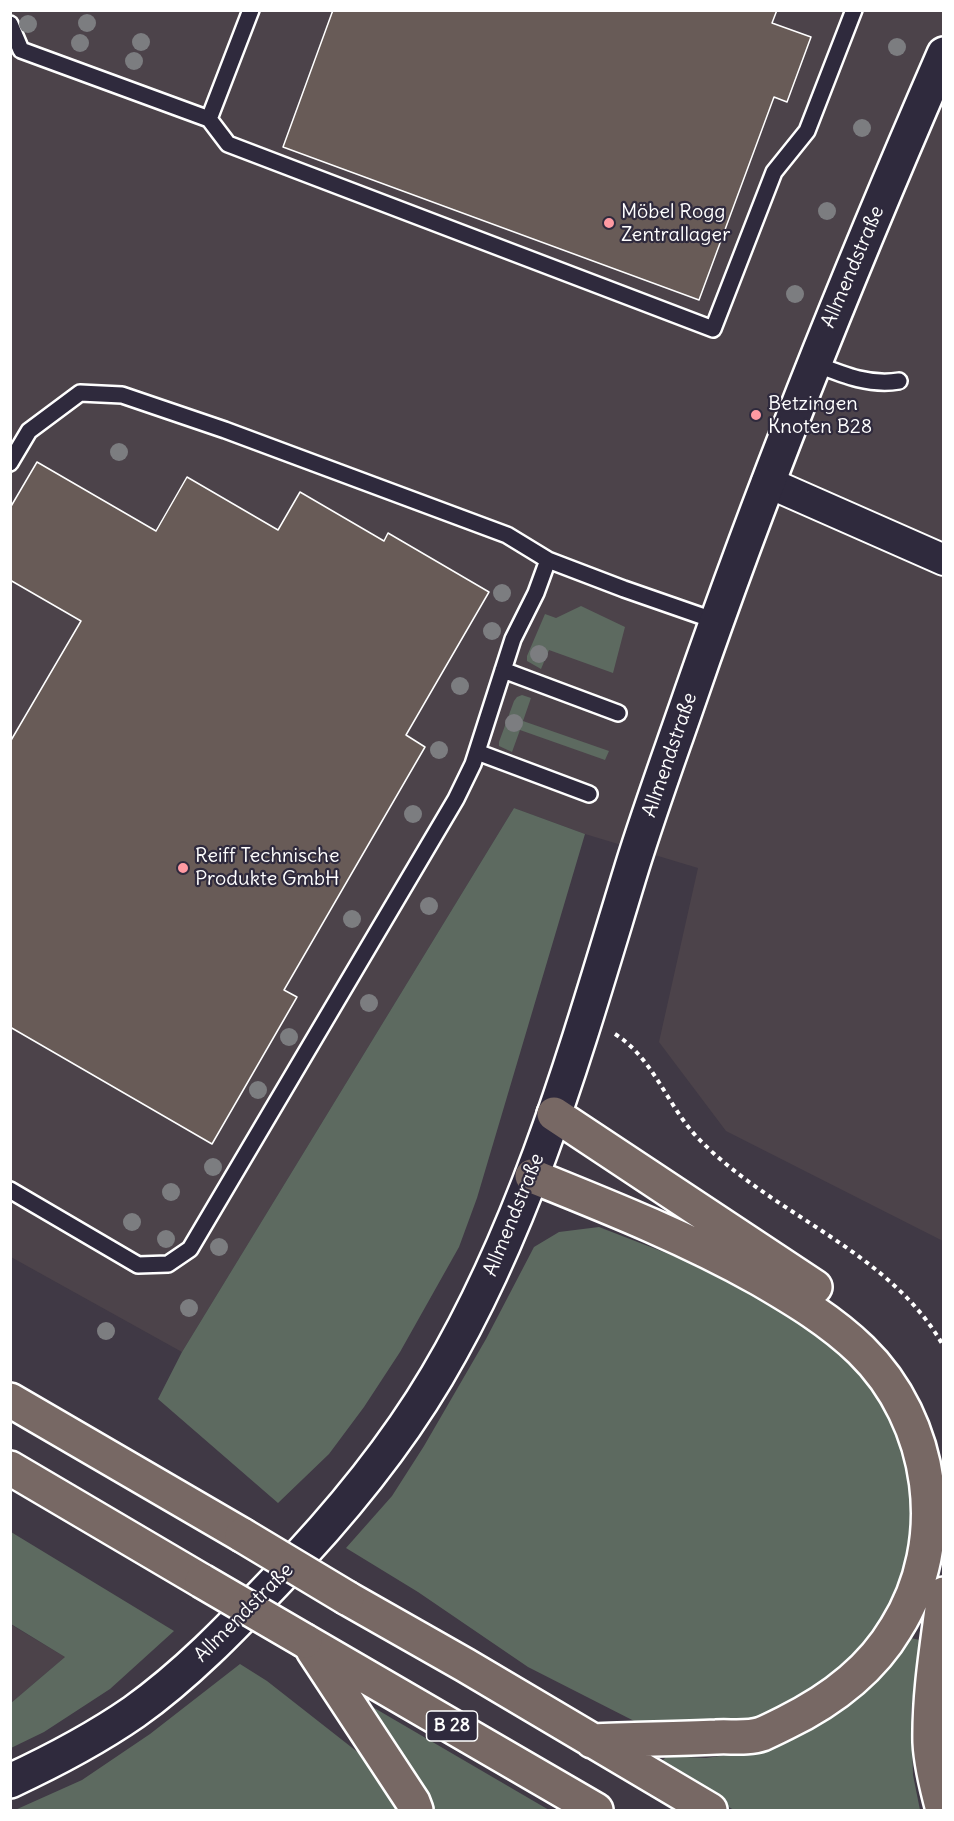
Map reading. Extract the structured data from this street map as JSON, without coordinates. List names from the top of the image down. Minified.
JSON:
{"streets":{"highway":["B 28"],"street":["Allmendstraße"]},"places":["Möbel Rogg Zentrallager","Betzingen Knoten B28","Reiff Technische Produkte GmbH"]}
